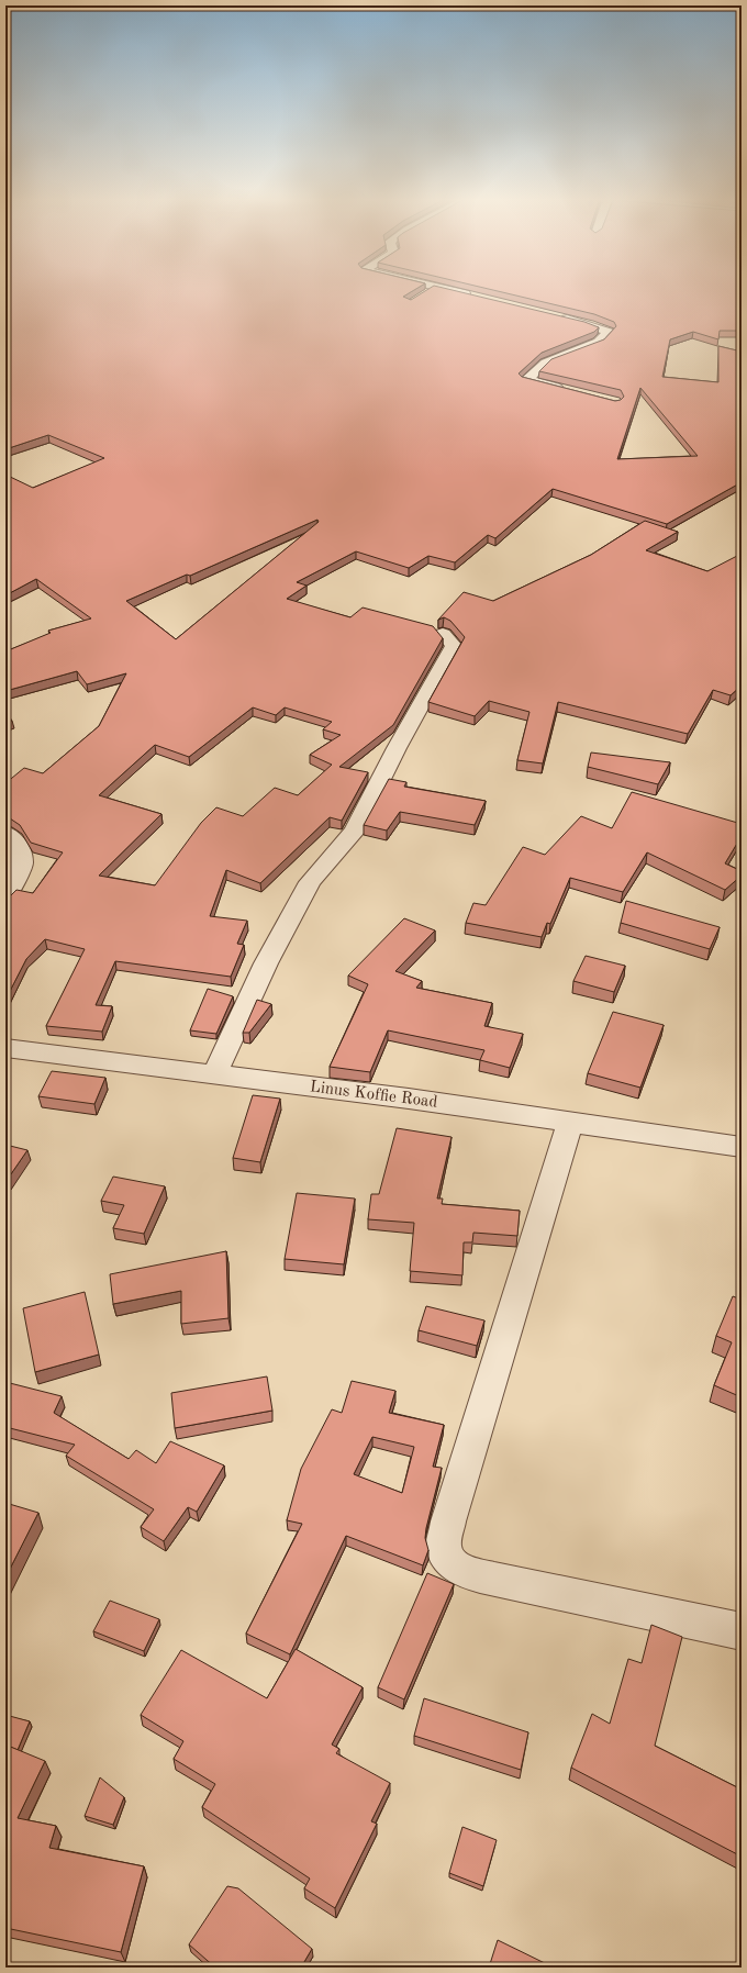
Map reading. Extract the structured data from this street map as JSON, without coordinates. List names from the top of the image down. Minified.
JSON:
{"streets":{"street":["Linus Koffie Road"]}}
